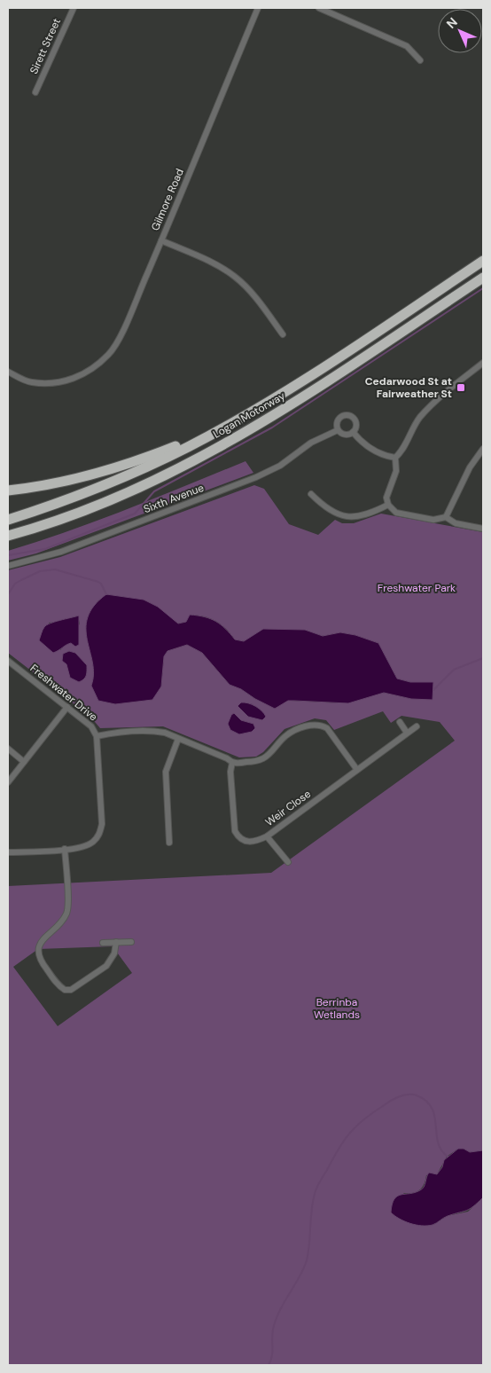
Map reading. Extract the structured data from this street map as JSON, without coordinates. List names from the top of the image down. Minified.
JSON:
{"streets":{"highway":["Logan Motorway"],"street":["Sirett Street","Gilmore Road","Sixth Avenue","Freshwater Drive","Weir Close"]},"parks":["Freshwater Park","Berrinba Wetlands"],"places":{"transit":["Cedarwood St at Fairweather St"]},"north":"top left"}
